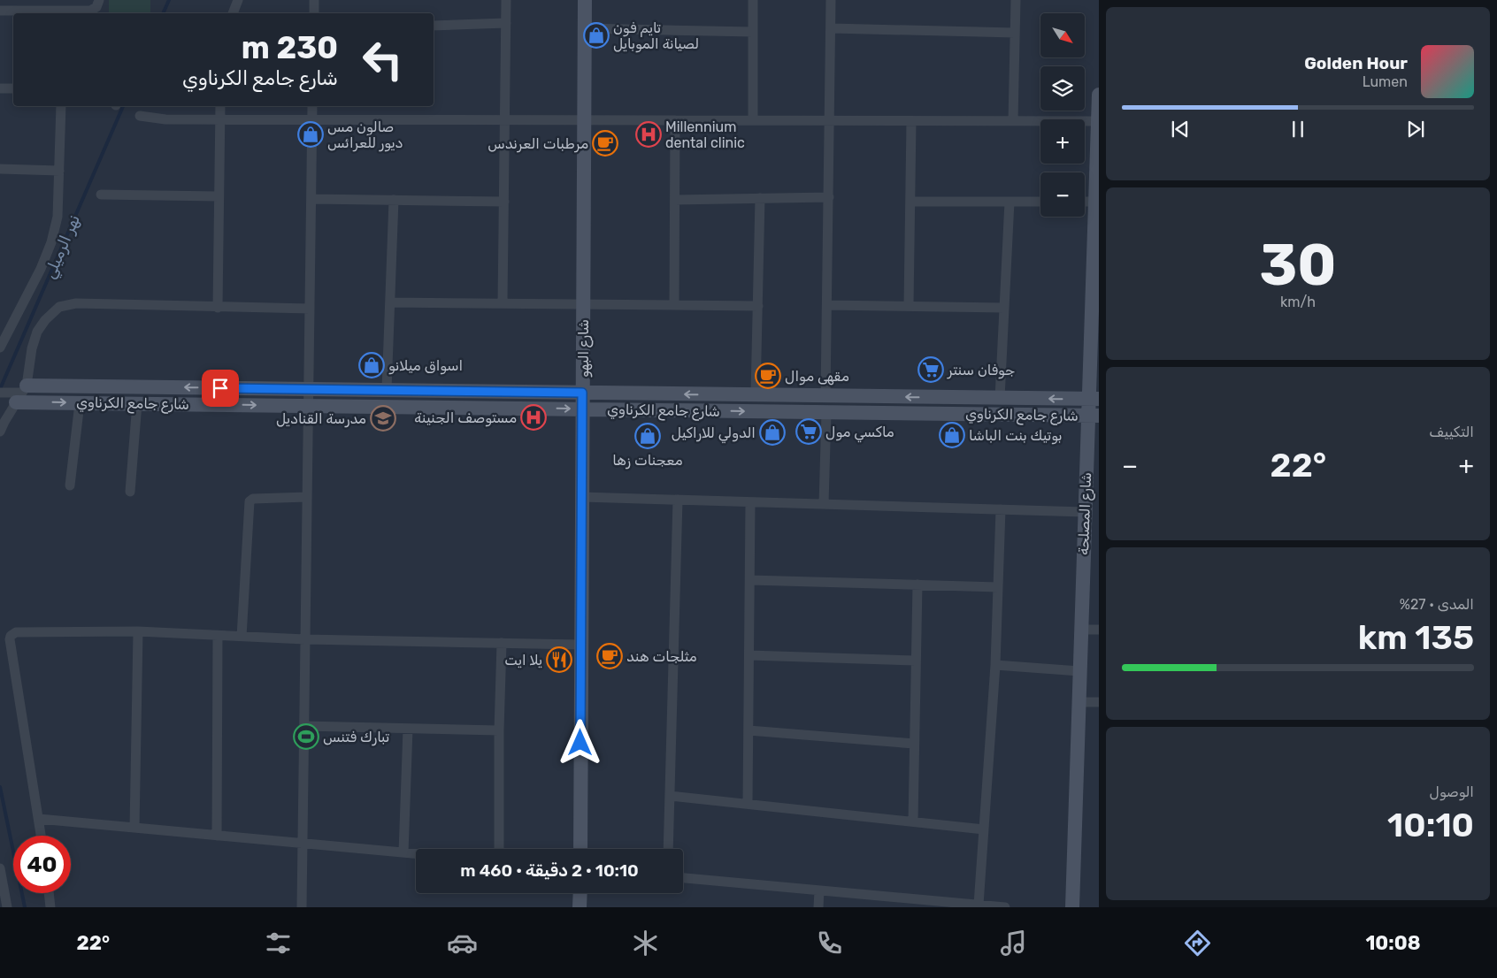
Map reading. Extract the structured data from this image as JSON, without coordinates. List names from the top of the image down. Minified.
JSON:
{"streets":{"main road":["شارع البهو","شارع جامع الكرناوي","شارع المصلحة"]},"crossings":[["شارع البهو","شارع جامع الكرناوي"],["شارع جامع الكرناوي","شارع المصلحة"]],"water":["نهر الرميلي"],"places":{"shop":["تايم فون لصيانة الموبايل","صالون مس ديور للعرائس","اسواق ميلانو","الدولي للاراكيل","بوتيك بنت الباشا","معجنات زها"],"hospital":["Millennium dental clinic","مستوصف الجنينة"],"cafe":["مرطبات العرندس","مقهى موال","مثلجات هند"],"supermarket":["جوفان سنتر","ماكسي مول"],"school or university":["مدرسة القناديل"],"restaurant":["يلا ايت"],"sports":["تبارك فتنس"]},"north":"bottom right","page":{"map_buttons":["+","−"],"turn":["230 m","شارع جامع الكرناوي"],"song":["Golden Hour","Lumen"],"tile":[["30","km/h"],"التكييف",["المدى · 27%","135 km"],["الوصول","10:10"]],"heat":["−","22°","+"],"limit":"40","trip":"10:10 · 2 دقيقة · 460 m","tabs":["10:08","22°"]}}
